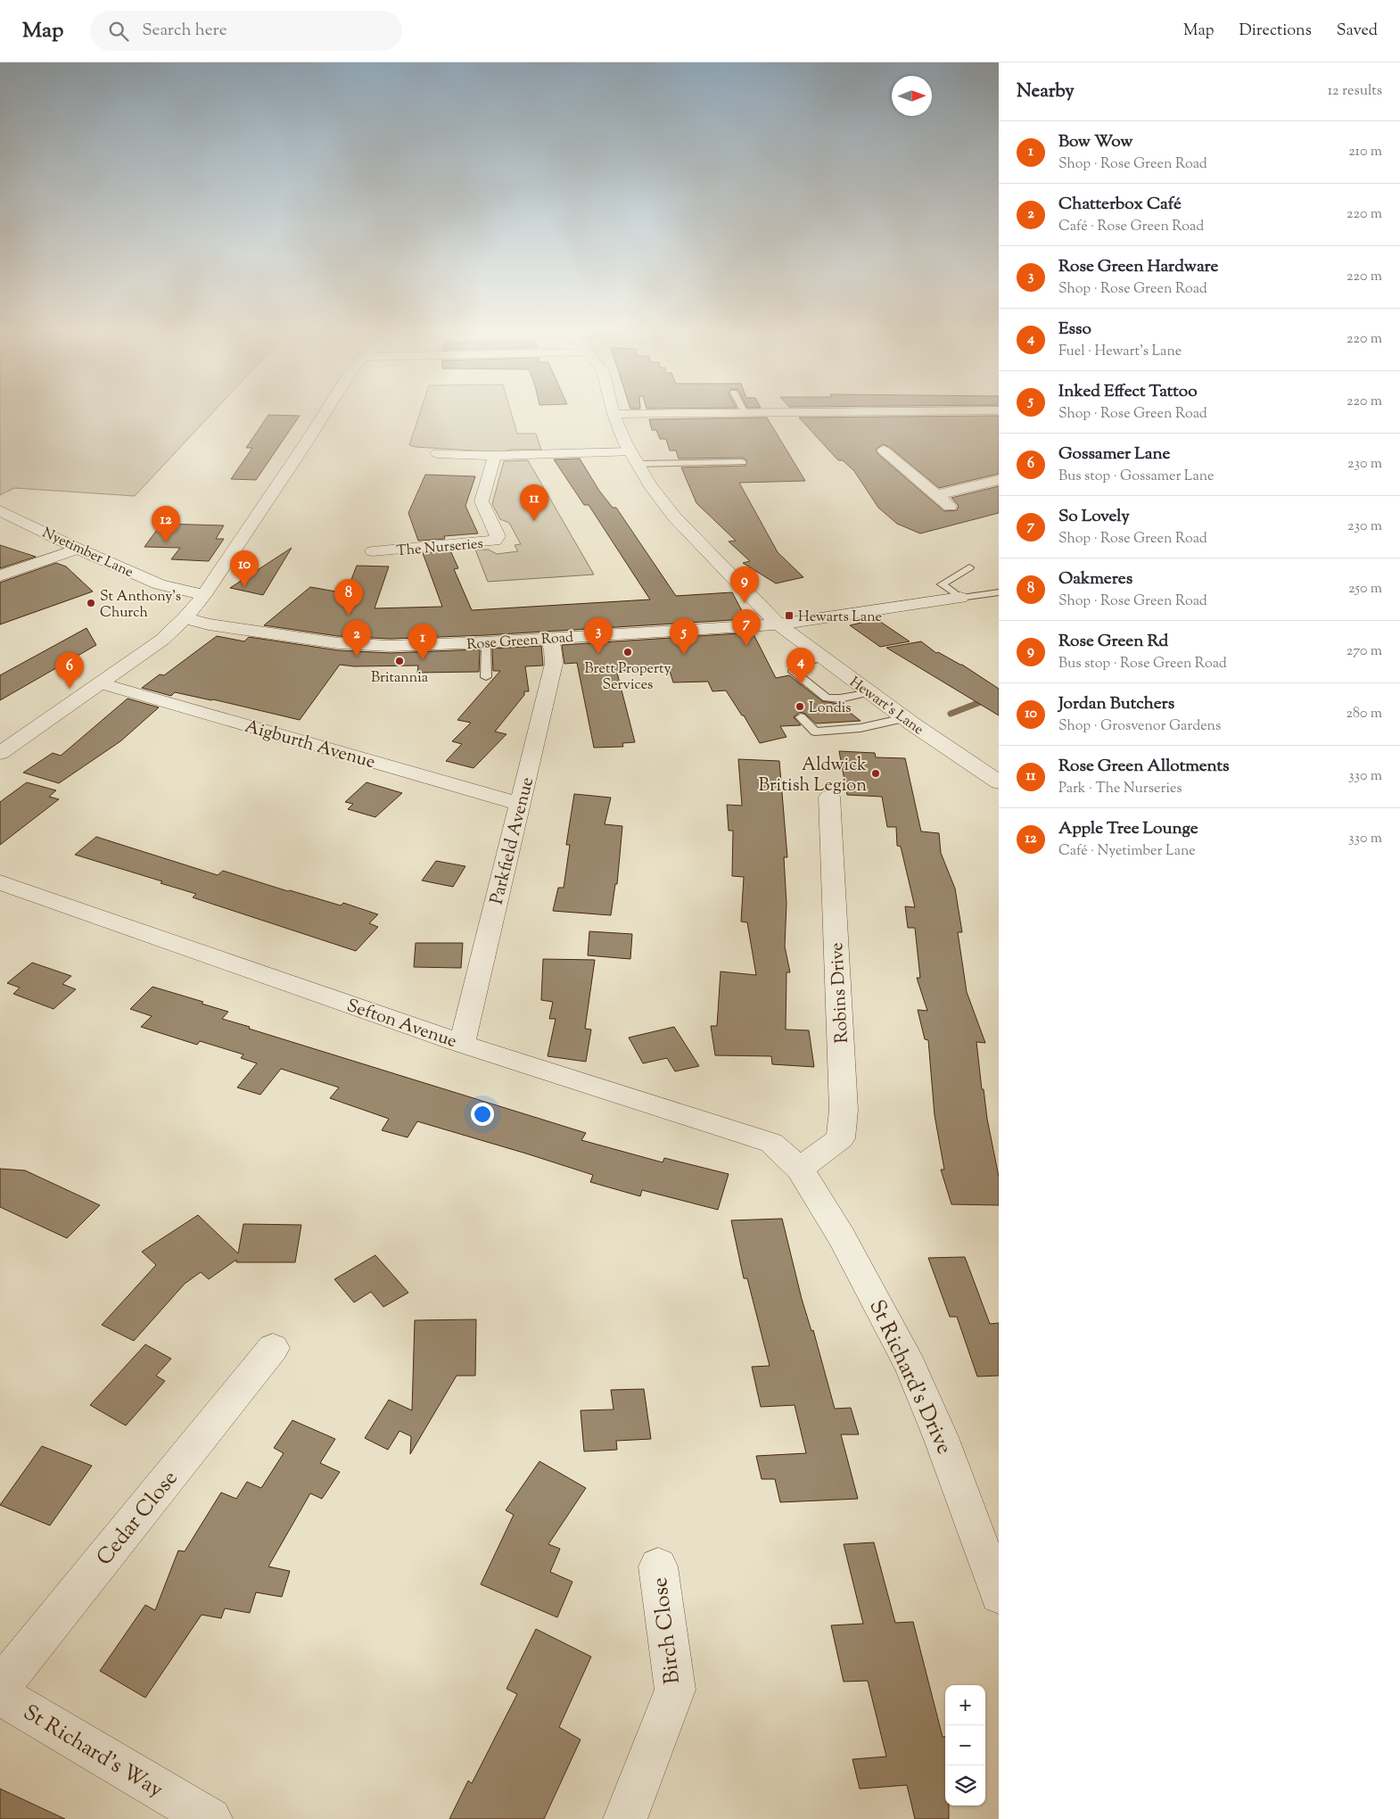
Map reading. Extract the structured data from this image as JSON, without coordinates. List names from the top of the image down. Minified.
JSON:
{"streets":{"street":["The Nurseries","Nyetimber Lane","Rose Green Road","Hewart's Lane","Aigburth Avenue","Parkfield Avenue","Robins Drive","Sefton Avenue","St Richard's Drive","Cedar Close","Birch Close","St Richard's Way"]},"crossings":[["Rose Green Road","Hewart's Lane"],["Rose Green Road","Parkfield Avenue"],["Aigburth Avenue","Parkfield Avenue"],["Parkfield Avenue","Sefton Avenue"],["Robins Drive","Sefton Avenue"],["Robins Drive","St Richard's Drive"],["Sefton Avenue","St Richard's Drive"]],"places":{"other":["St Anthony’s Church","Brett Property Services","Britannia","Londis","Aldwick British Legion"],"transit":["Hewarts Lane"]},"north":"right","page":{"header":"Map","search":"Search here","nav":["Map","Directions","Saved"],"heading":["Nearby","12 results"],"list":[{"mark":"1","name":"Bow Wow","note":"Shop · Rose Green Road","value":"210 m"},{"mark":"2","name":"Chatterbox Café","note":"Café · Rose Green Road","value":"220 m"},{"mark":"3","name":"Rose Green Hardware","note":"Shop · Rose Green Road","value":"220 m"},{"mark":"4","name":"Esso","note":"Fuel · Hewart's Lane","value":"220 m"},{"mark":"5","name":"Inked Effect Tattoo","note":"Shop · Rose Green Road","value":"220 m"},{"mark":"6","name":"Gossamer Lane","note":"Bus stop · Gossamer Lane","value":"230 m"},{"mark":"7","name":"So Lovely","note":"Shop · Rose Green Road","value":"230 m"},{"mark":"8","name":"Oakmeres","note":"Shop · Rose Green Road","value":"250 m"},{"mark":"9","name":"Rose Green Rd","note":"Bus stop · Rose Green Road","value":"270 m"},{"mark":"10","name":"Jordan Butchers","note":"Shop · Grosvenor Gardens","value":"280 m"},{"mark":"11","name":"Rose Green Allotments","note":"Park · The Nurseries","value":"330 m"},{"mark":"12","name":"Apple Tree Lounge","note":"Café · Nyetimber Lane","value":"330 m"}],"pins":["11","12","10","9","8","7","3","5","2","1","4","6"],"map_buttons":["+","−"]}}
